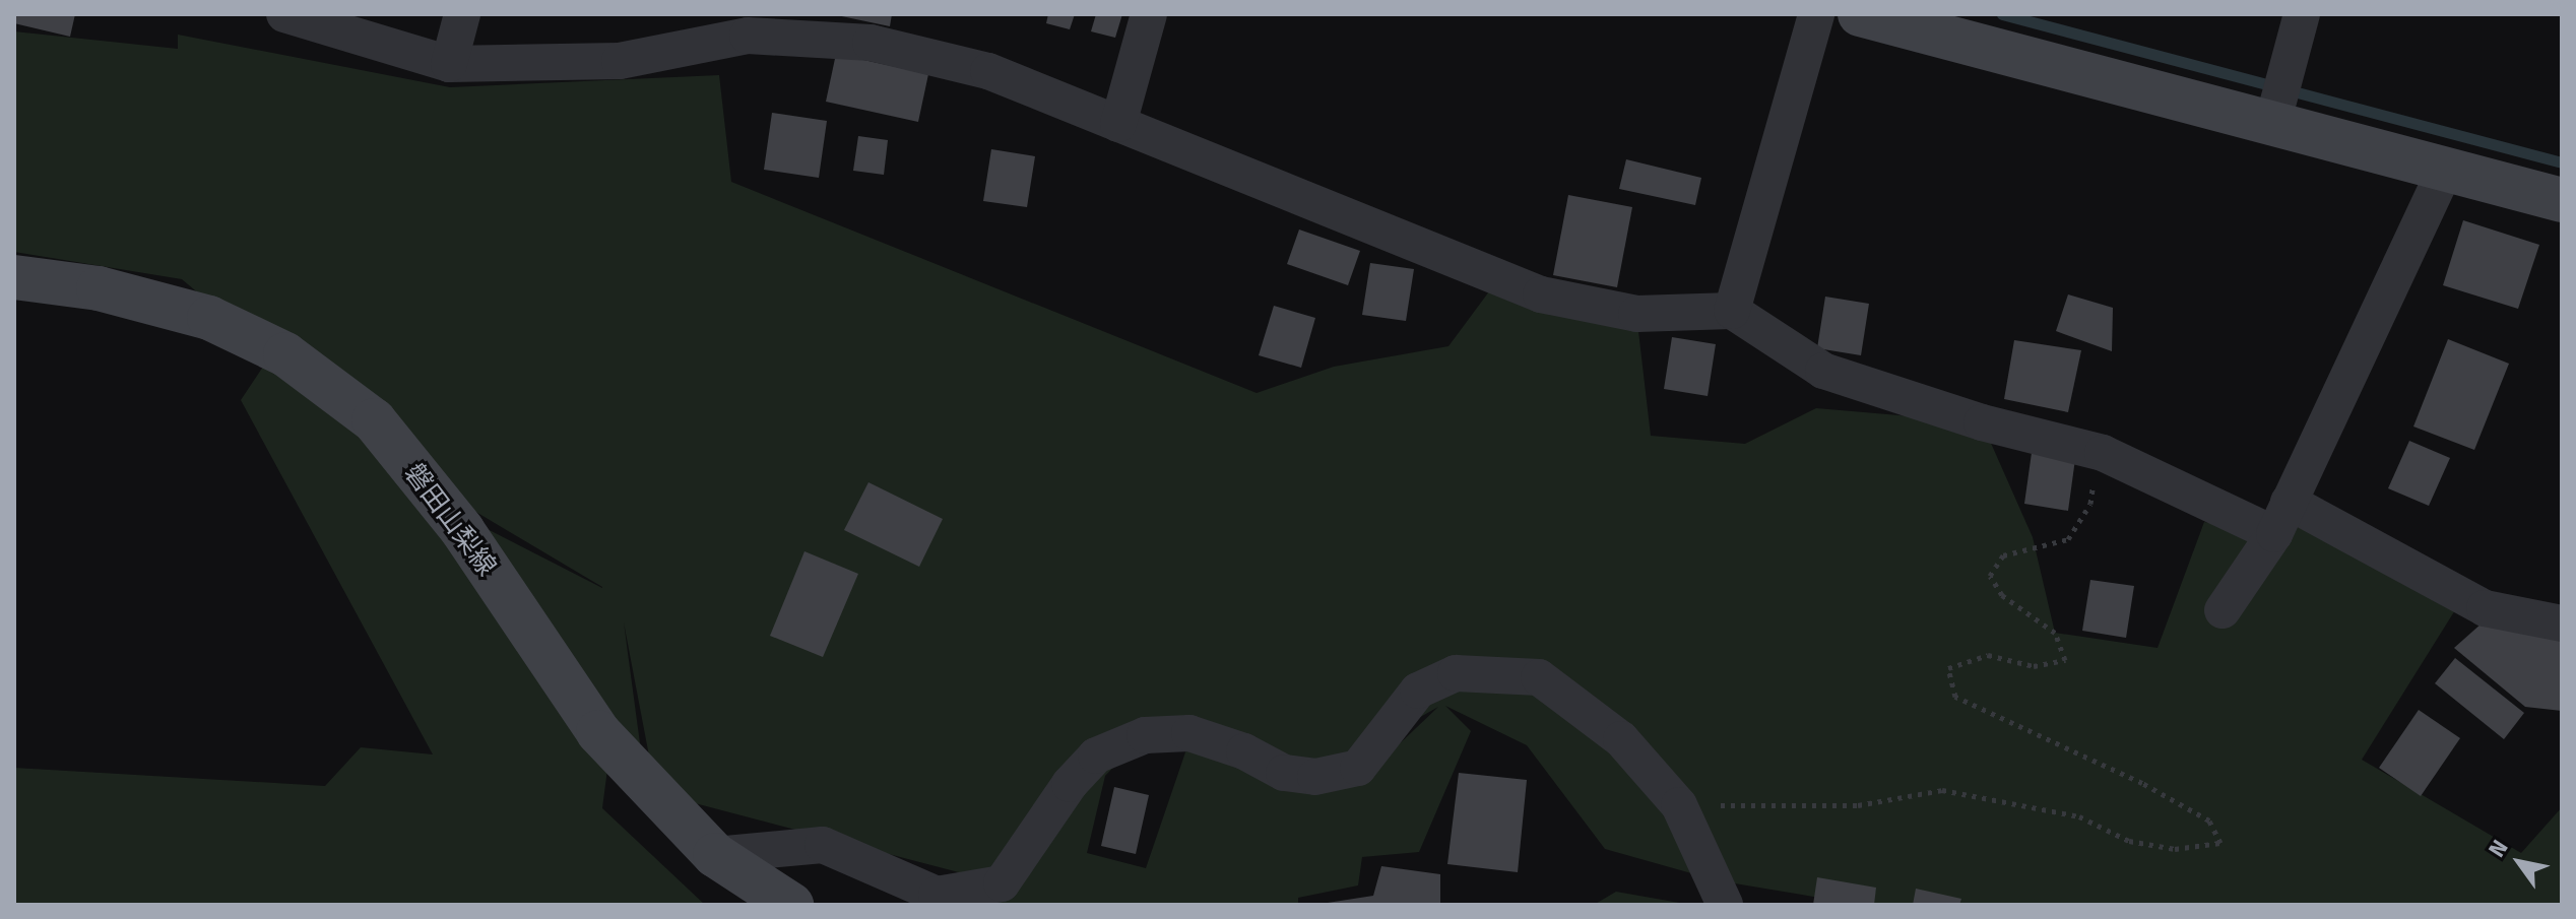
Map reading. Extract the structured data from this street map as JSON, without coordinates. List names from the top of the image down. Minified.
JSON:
{"streets":{"main road":["磐田山梨線"]},"north":"top left"}
